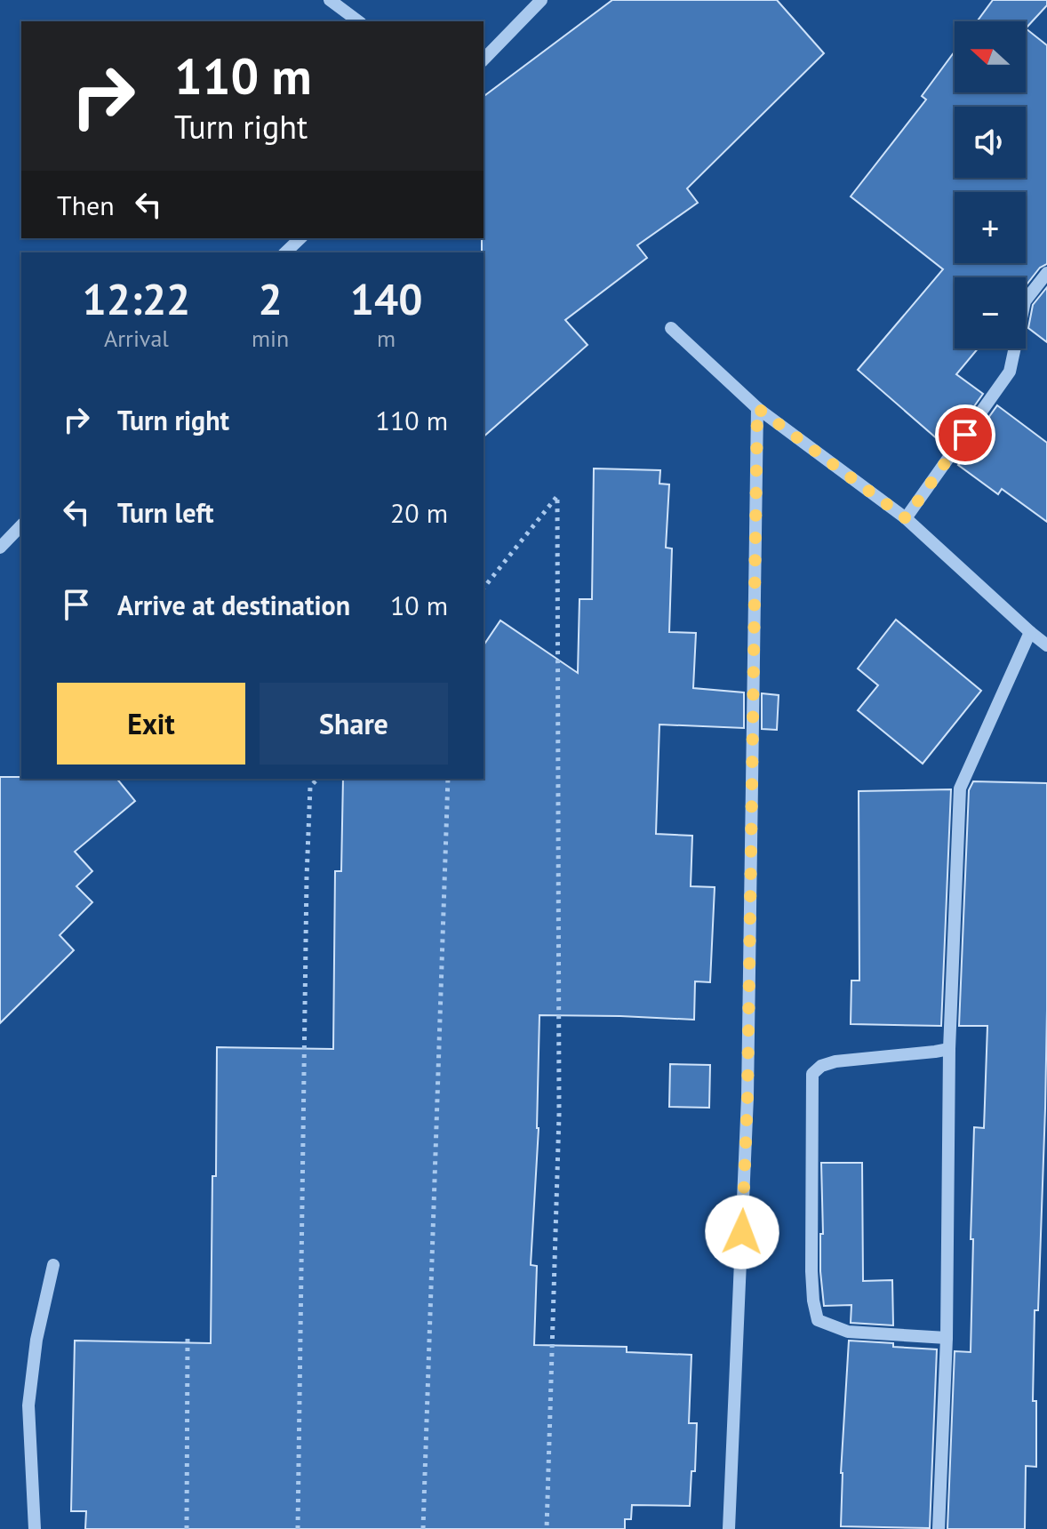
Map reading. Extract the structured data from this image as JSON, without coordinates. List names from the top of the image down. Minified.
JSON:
{"north":"left","page":{"map_buttons":["+","−"],"turn":["110 m","Turn right"],"then":"Then","eta":["12:22","Arrival","2","min","140","m"],"list":[{"name":"Turn right","value":"110 m"},{"name":"Turn left","value":"20 m"},{"name":"Arrive at destination","value":"10 m"}],"buttons":["Exit","Share"]}}
